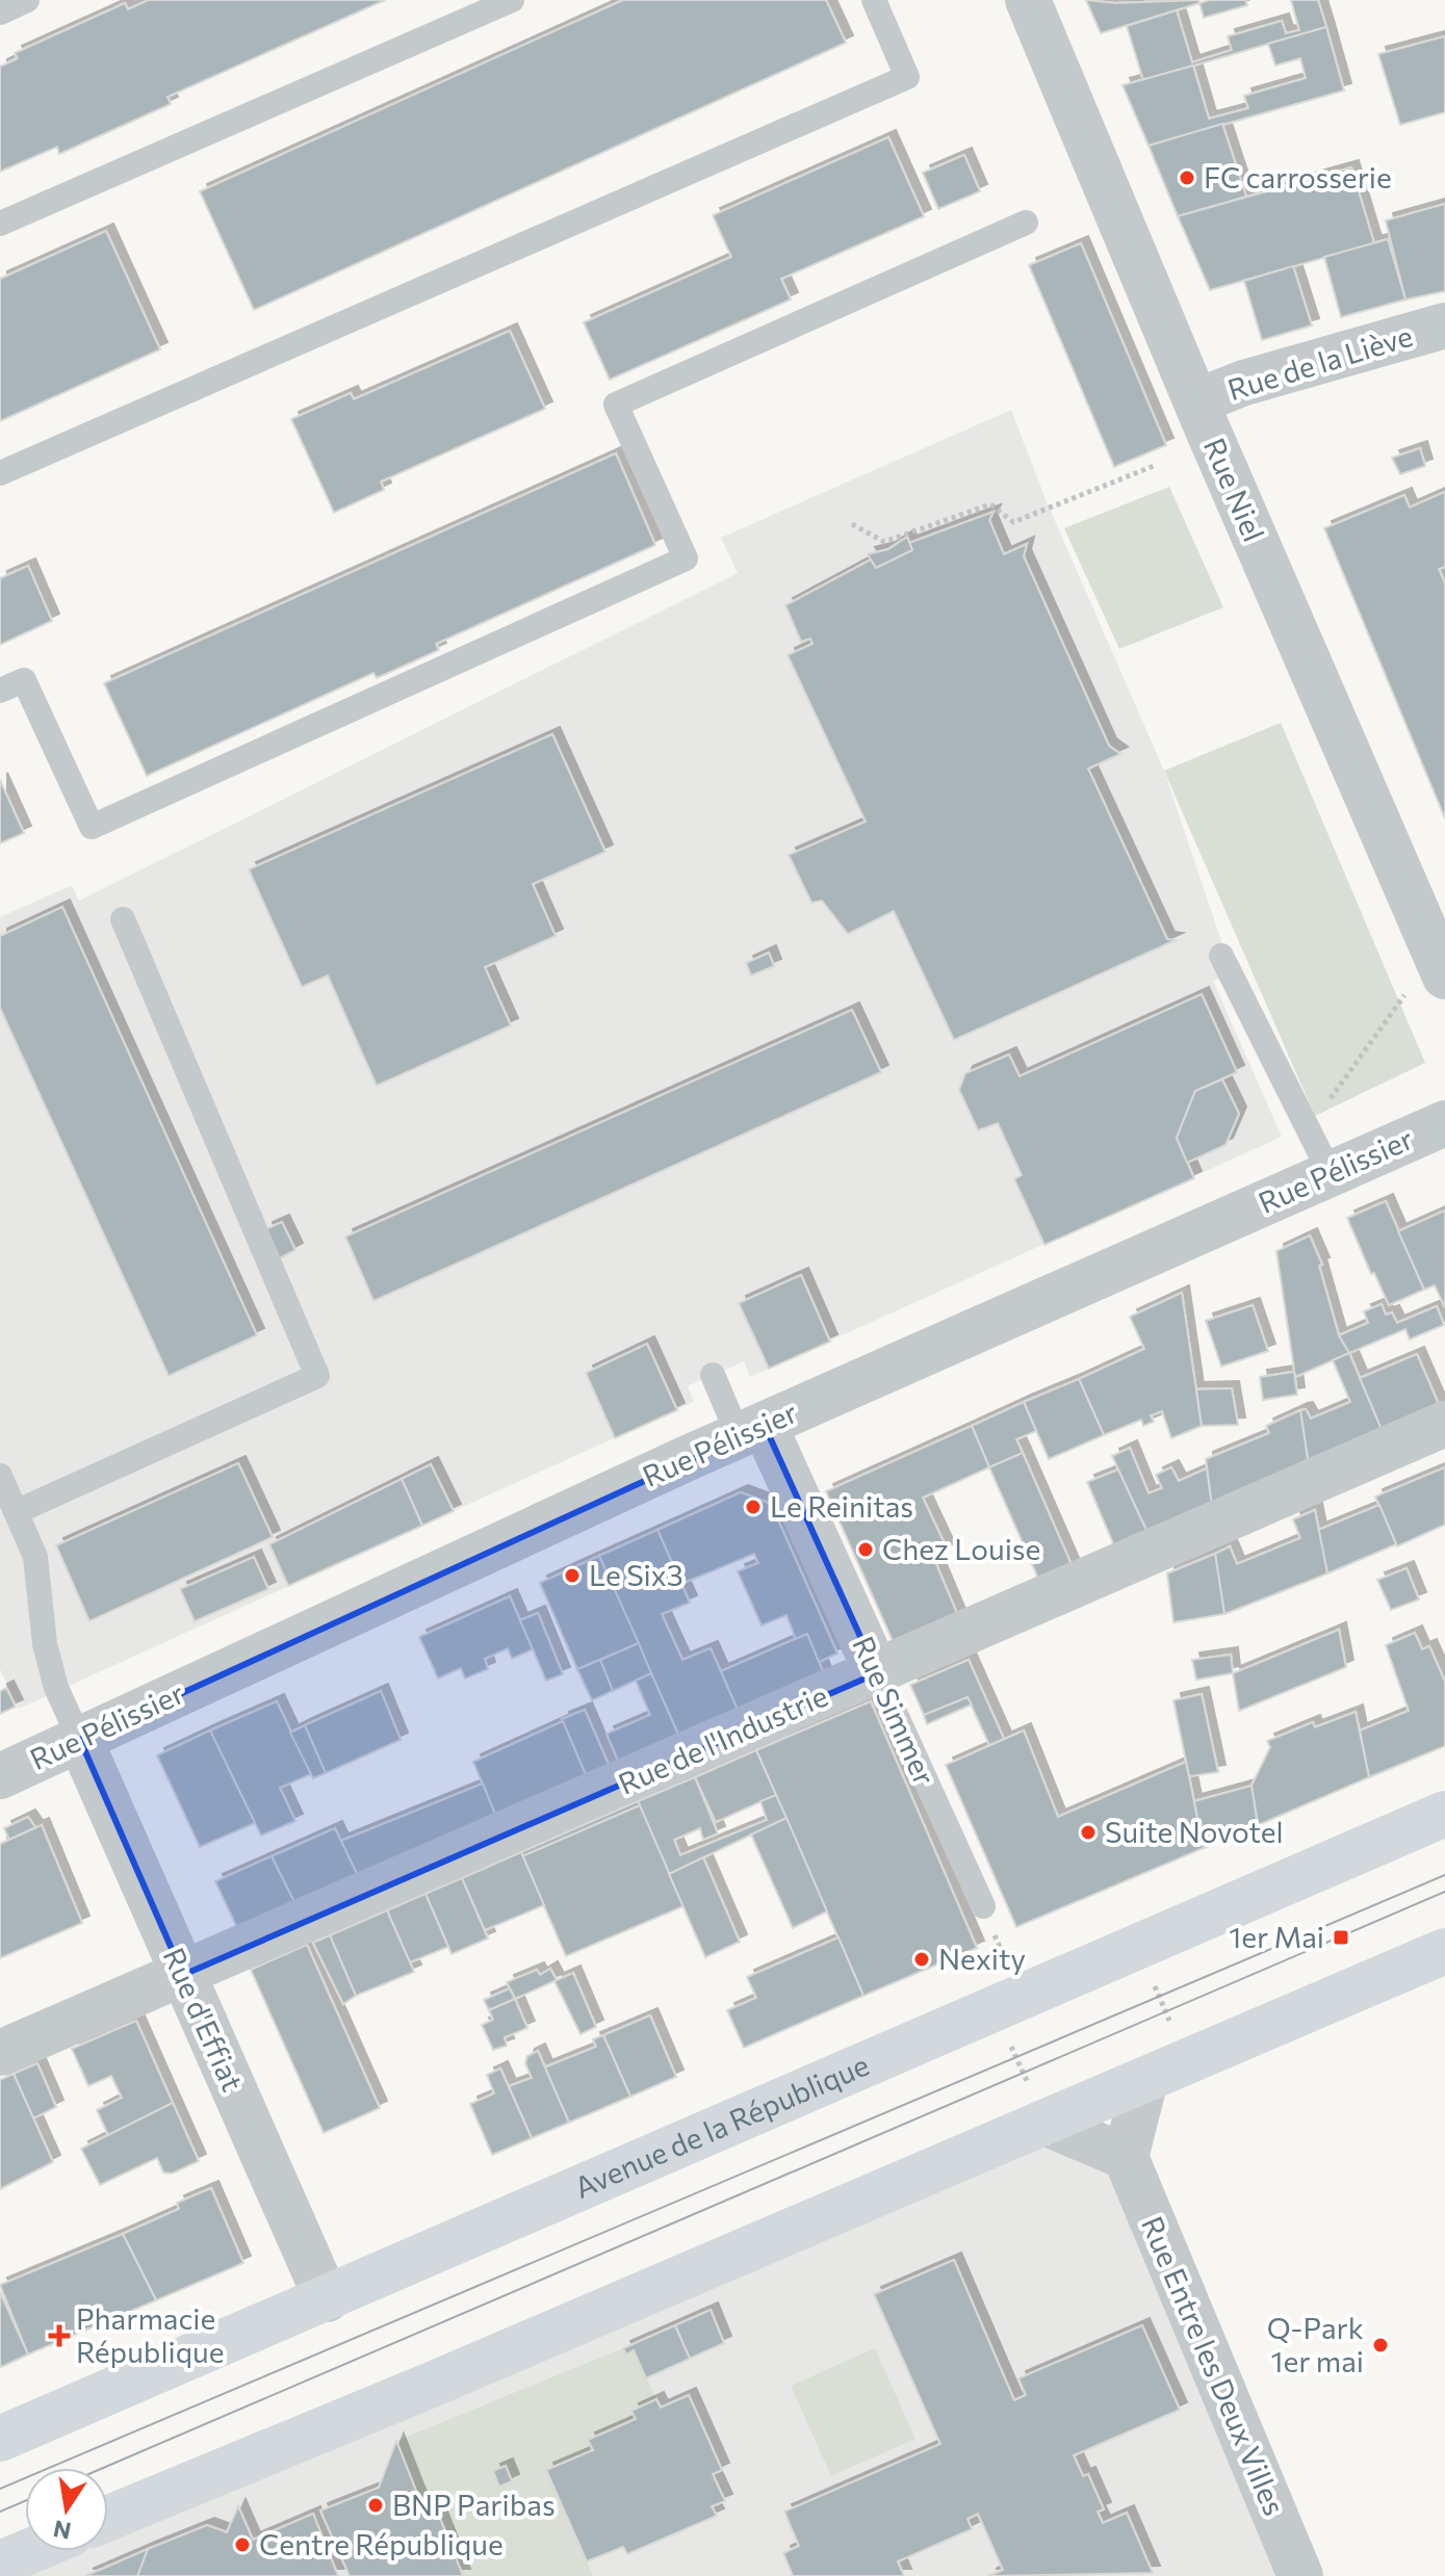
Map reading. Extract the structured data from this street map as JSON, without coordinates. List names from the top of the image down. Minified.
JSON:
{"streets":{"main road":["Avenue de la République"],"street":["Rue de la Liève","Rue Niel","Rue Pélissier","Rue Simmer","Rue de l'Industrie","Rue d'Effiat","Rue Entre les Deux Villes"]},"crossings":[["Rue de la Liève","Rue Niel"],["Rue Pélissier","Rue Simmer"],["Rue Pélissier","Rue d'Effiat"],["Rue Simmer","Rue de l'Industrie"],["Rue de l'Industrie","Rue d'Effiat"],["Rue d'Effiat","Avenue de la République"]],"places":{"other":["FC carrosserie","Le Reinitas","Chez Louise","Le Six3","Suite Novotel","Nexity","Q-Park 1er mai","BNP Paribas","Centre République"],"transit":["1er Mai"],"health":["Pharmacie République"]},"north":"bottom"}
